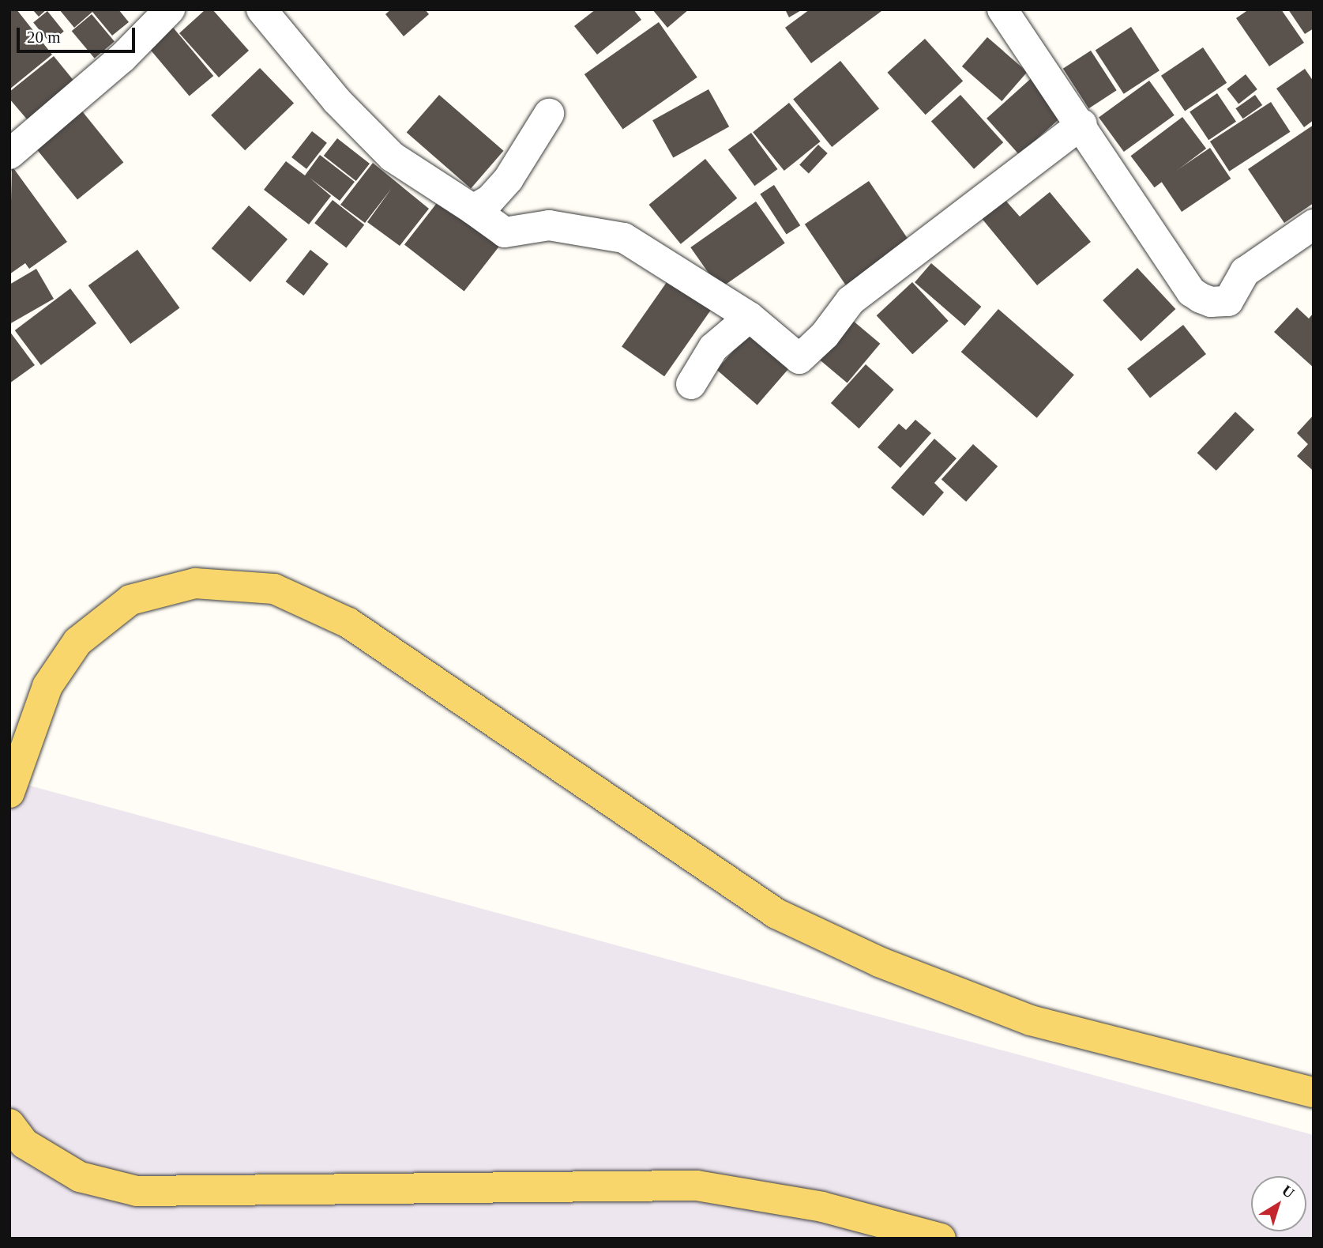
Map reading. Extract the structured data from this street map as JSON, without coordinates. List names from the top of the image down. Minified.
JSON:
{"scale_bar":"20 m","north":"top right"}
